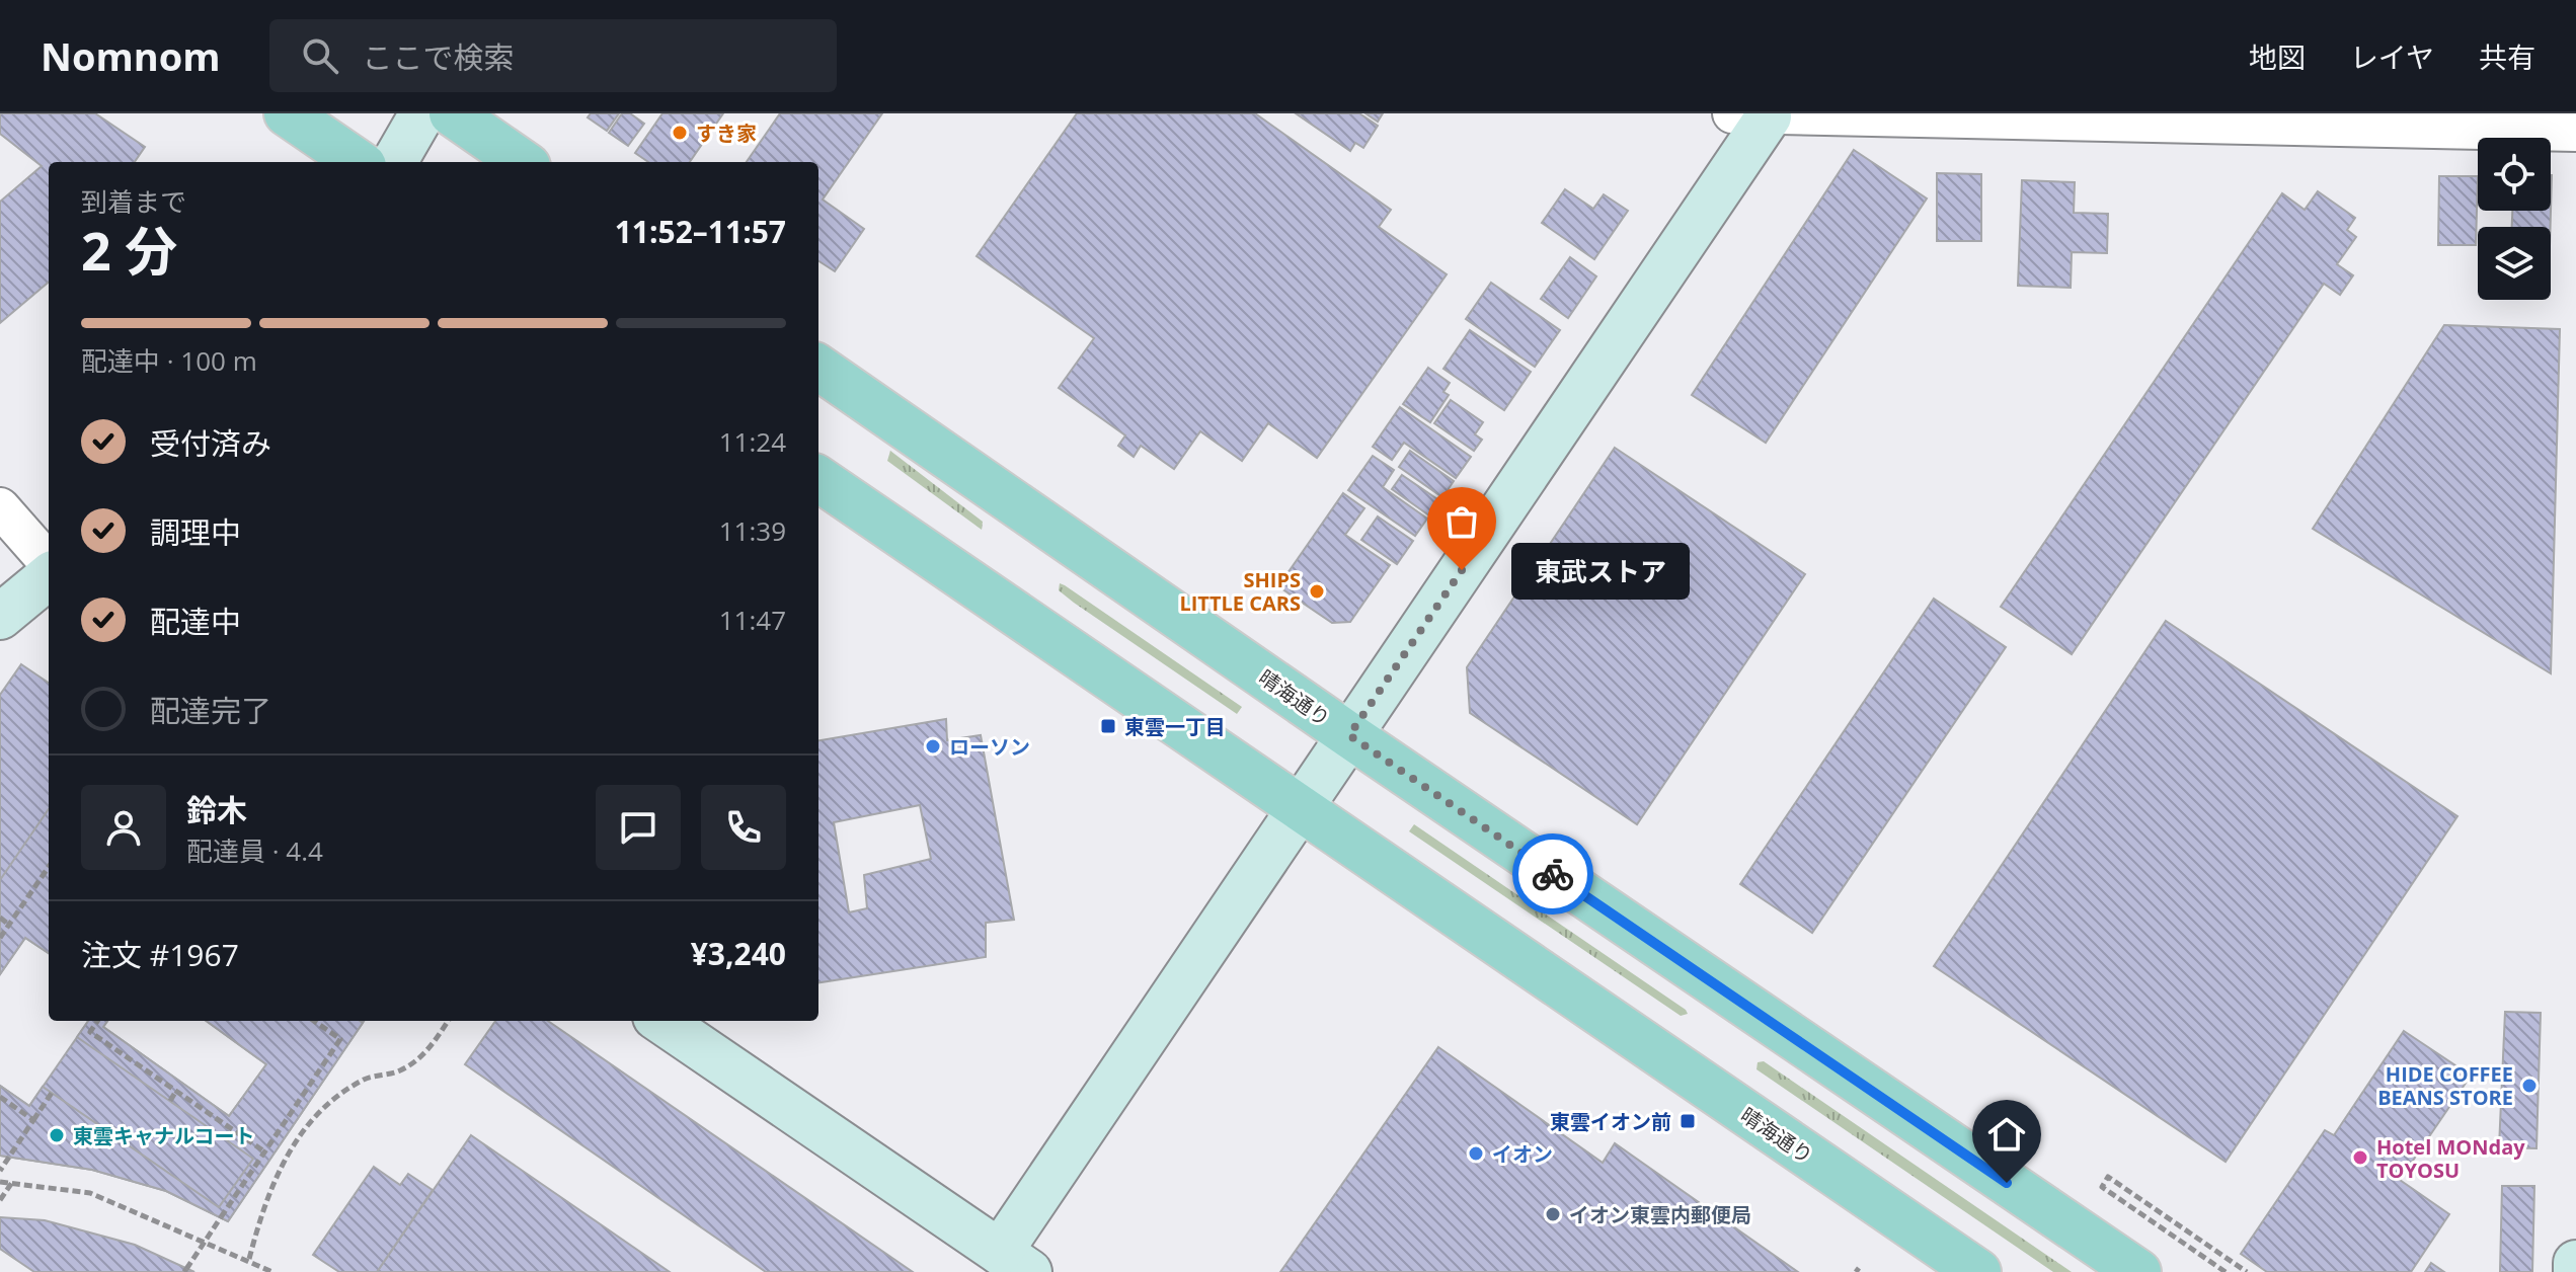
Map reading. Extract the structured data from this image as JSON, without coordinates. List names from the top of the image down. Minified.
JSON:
{"streets":{"main road":["晴海通り"]},"places":{"other":["すき家","東武ストア","SHIPS LITTLE CARS","ローソン","HIDE COFFEE BEANS STORE","東雲キャナルコート","イオン","Hotel MONday TOYOSU","イオン東雲内郵便局"],"transit":["東雲一丁目","東雲イオン前"]},"page":{"header":"Nomnom","search":"ここで検索","nav":["地図","レイヤ","共有"],"heading":["2 分","到着まで","11:52–11:57"],"panel":["鈴木","配達員 · 4.4","注文 #1967","¥3,240"],"bar":"配達中 · 100 m","list":[["受付済み","11:24"],["調理中","11:39"],["配達中","11:47"],"配達完了"],"bubble":"東武ストア"}}
